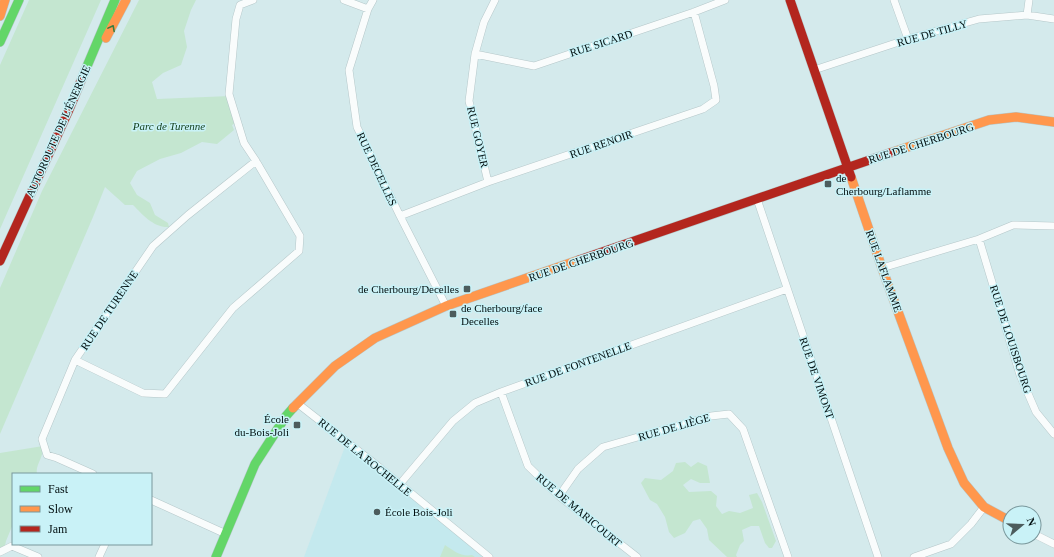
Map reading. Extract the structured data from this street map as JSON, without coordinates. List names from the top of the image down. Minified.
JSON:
{"streets":{"main road":["AUTOROUTE DE L'ÉNERGIE","RUE DE CHERBOURG","RUE LAFLAMME"],"street":["RUE DE TILLY","RUE SICARD","RUE GOYER","RUE RENOIR","RUE DECELLES","RUE DE TURENNE","RUE DE LOUISBOURG","RUE DE FONTENELLE","RUE DE VIMONT","RUE DE LIÈGE","RUE DE LA ROCHELLE","RUE DE MARICOURT"]},"crossings":[["RUE DE TILLY","RUE LAFLAMME"],["RUE SICARD","RUE GOYER"],["RUE SICARD","RUE RENOIR"],["RUE GOYER","RUE RENOIR"],["RUE DE CHERBOURG","RUE DECELLES"],["RUE DE CHERBOURG","RUE LAFLAMME"],["RUE DE CHERBOURG","RUE DE VIMONT"],["RUE DE CHERBOURG","RUE DE LA ROCHELLE"],["RUE RENOIR","RUE DECELLES"],["RUE DE FONTENELLE","RUE DE VIMONT"],["RUE DE FONTENELLE","RUE DE LA ROCHELLE"],["RUE DE FONTENELLE","RUE DE MARICOURT"],["RUE DE LIÈGE","RUE DE MARICOURT"]],"parks":["Parc de Turenne"],"places":{"transit":["de Cherbourg/Laflamme","de Cherbourg/Decelles","de Cherbourg/face Decelles","École du-Bois-Joli"],"other":["École Bois-Joli"]},"legend":["Fast","Slow","Jam"],"north":"right"}
